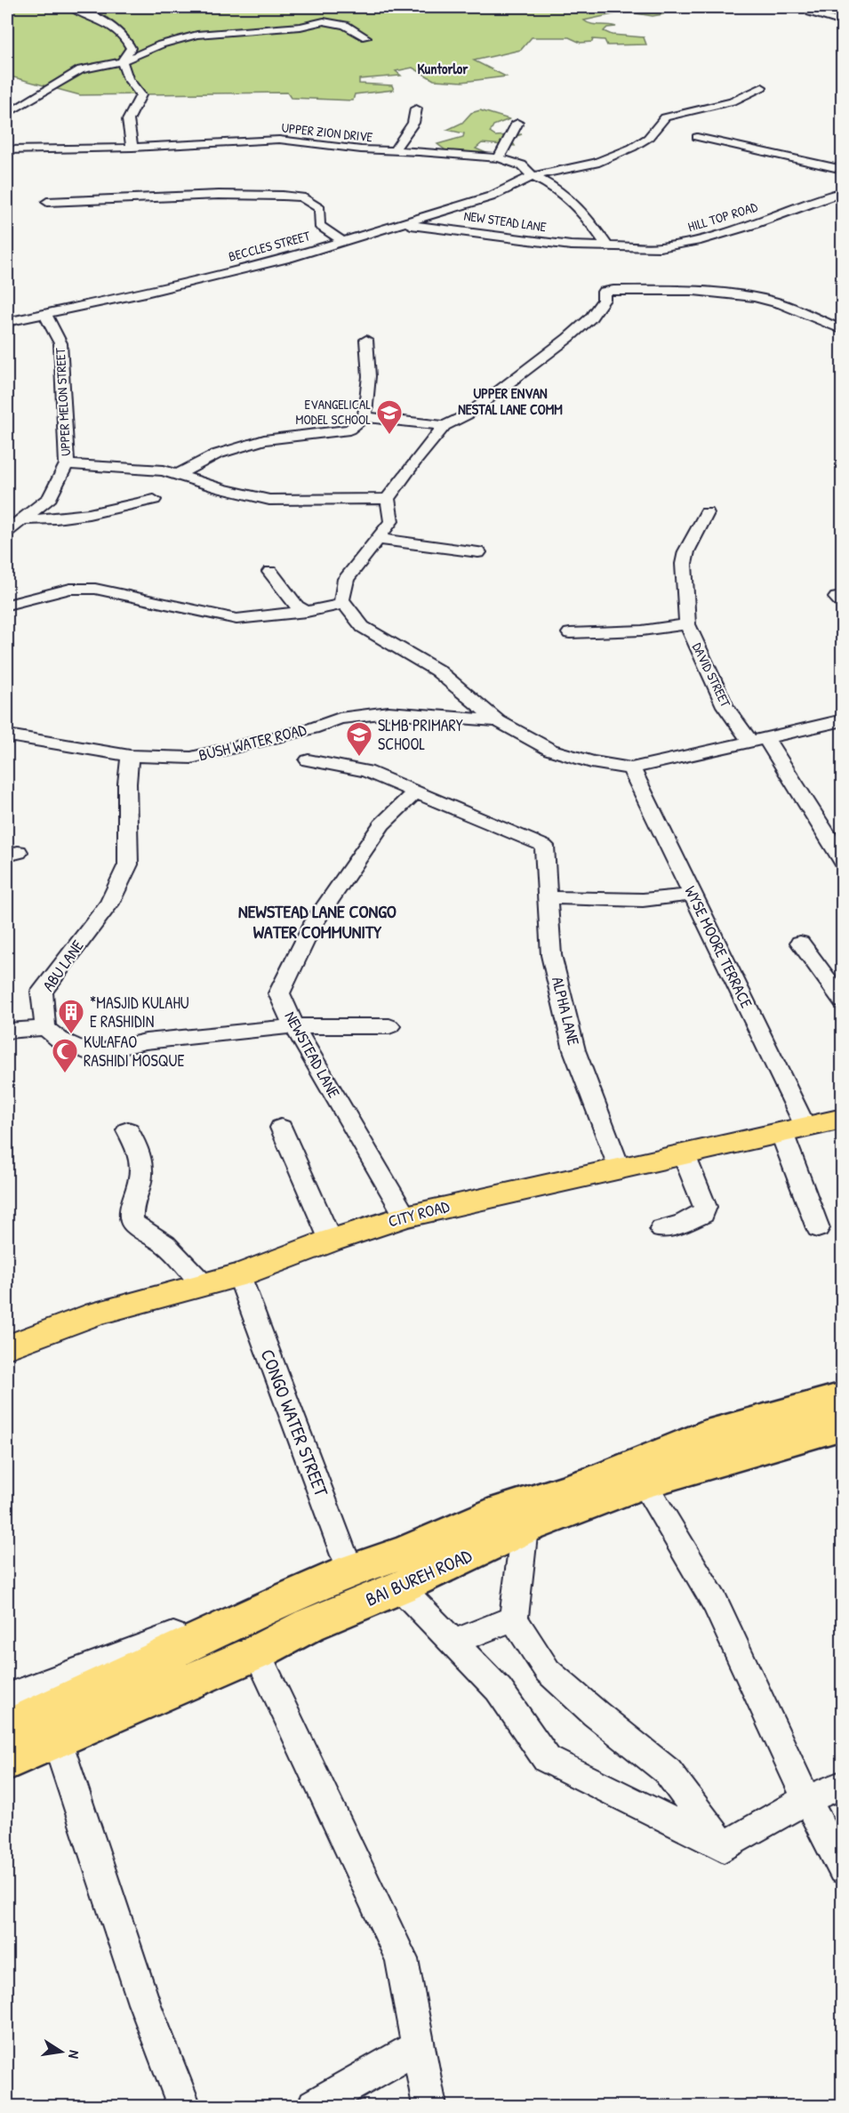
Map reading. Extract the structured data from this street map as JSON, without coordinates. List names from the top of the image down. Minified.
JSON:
{"streets":{"highway":["BAI BUREH ROAD"],"main road":["CITY ROAD"],"street":["UPPER ZION DRIVE","HILL TOP ROAD","NEW STEAD LANE","BECCLES STREET","UPPER MELON STREET","DAVID STREET","BUSH WATER ROAD","WYSE MOORE TERRACE","ABU LANE","ALPHA LANE","NEWSTEAD LANE","CONGO WATER STREET"]},"crossings":[["UPPER ZION DRIVE","HILL TOP ROAD"],["UPPER ZION DRIVE","NEW STEAD LANE"],["UPPER ZION DRIVE","BECCLES STREET"],["HILL TOP ROAD","NEW STEAD LANE"],["NEW STEAD LANE","BECCLES STREET"],["BECCLES STREET","UPPER MELON STREET"],["BUSH WATER ROAD","ABU LANE"],["WYSE MOORE TERRACE","CITY ROAD"],["ALPHA LANE","NEWSTEAD LANE"],["ALPHA LANE","CITY ROAD"],["NEWSTEAD LANE","CITY ROAD"],["CITY ROAD","CONGO WATER STREET"],["CONGO WATER STREET","BAI BUREH ROAD"]],"districts":["Kuntorlor","UPPER ENVAN NESTAL LANE COMM","NEWSTEAD LANE CONGO WATER COMMUNITY"],"places":{"school or university":["EVANGELICAL MODEL SCHOOL","SLMB PRIMARY SCHOOL"],"building":["*MASJID KULAHU E RASHIDIN"],"mosque":["KULAFAO RASHIDI MOSQUE"]},"north":"right"}
